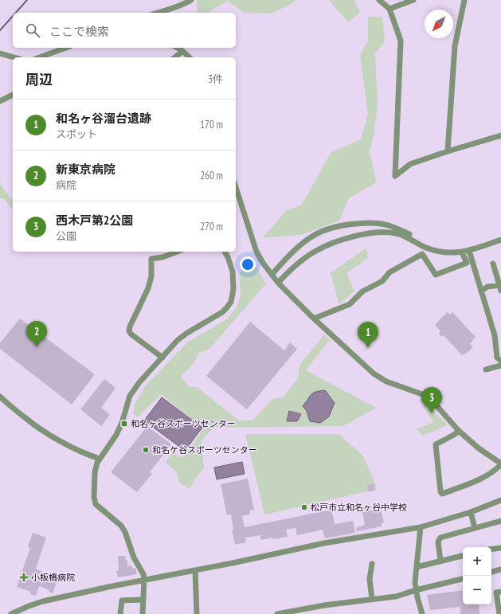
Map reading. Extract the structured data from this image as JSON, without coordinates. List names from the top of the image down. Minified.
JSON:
{"places":{"transit":["和名ヶ谷スポーツセンター"],"other":["和名ケ谷スポーツセンター","松戸市立和名ヶ谷中学校"],"health":["小板橋病院"]},"north":"bottom left","page":{"search":"ここで検索","heading":["周辺","3件"],"list":[{"mark":"1","name":"和名ヶ谷溜台遺跡","note":"スポット","value":"170 m"},{"mark":"2","name":"新東京病院","note":"病院","value":"260 m"},{"mark":"3","name":"西木戸第2公園","note":"公園","value":"270 m"}],"pins":["2","1","3"],"map_buttons":["+","−"]}}
